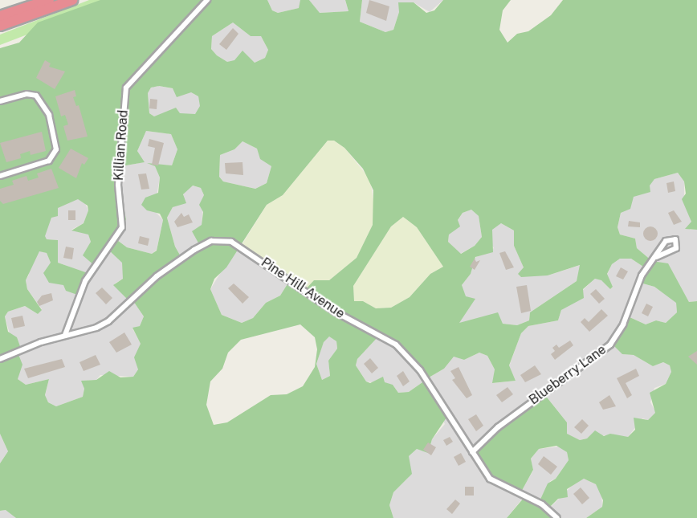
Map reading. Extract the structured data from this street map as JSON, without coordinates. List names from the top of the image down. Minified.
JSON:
{"streets":{"street":["Killian Road","Pine Hill Avenue","Blueberry Lane"]},"crossings":[["Killian Road","Pine Hill Avenue"],["Pine Hill Avenue","Blueberry Lane"]]}
